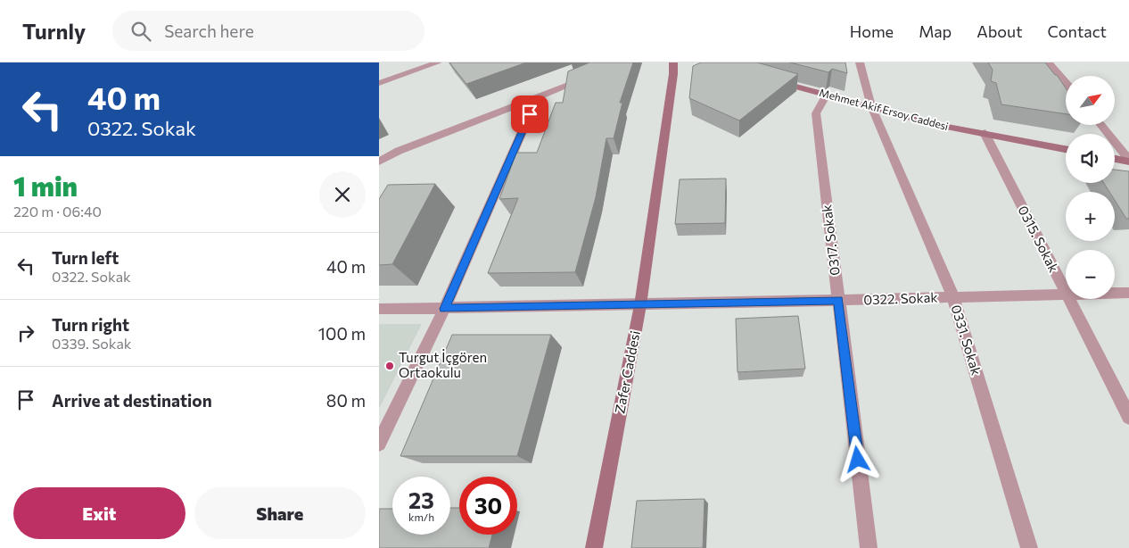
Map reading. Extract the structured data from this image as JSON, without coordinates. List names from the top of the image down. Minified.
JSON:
{"streets":{"street":["Mehmet Akif Ersoy Caddesi","0315. Sokak","0317. Sokak","0322. Sokak","0331. Sokak","Zafer Caddesi"]},"crossings":[["Mehmet Akif Ersoy Caddesi","0315. Sokak"],["Mehmet Akif Ersoy Caddesi","0317. Sokak"],["Mehmet Akif Ersoy Caddesi","0331. Sokak"],["0315. Sokak","0322. Sokak"],["0317. Sokak","0322. Sokak"],["0322. Sokak","0331. Sokak"],["0322. Sokak","Zafer Caddesi"]],"places":["Turgut İçgören Ortaokulu"],"north":"top right","page":{"header":"Turnly","search":"Search here","nav":["Home","Map","About","Contact"],"turn":["40 m","0322. Sokak"],"map_buttons":["+","−"],"heading":["1 min","220 m · 06:40"],"list":[{"name":"Turn left","note":"0322. Sokak","value":"40 m"},{"name":"Turn right","note":"0339. Sokak","value":"100 m"},{"name":"Arrive at destination","value":"80 m"}],"speed":"23 km/h","limit":"30","buttons":["Exit","Share"]}}
